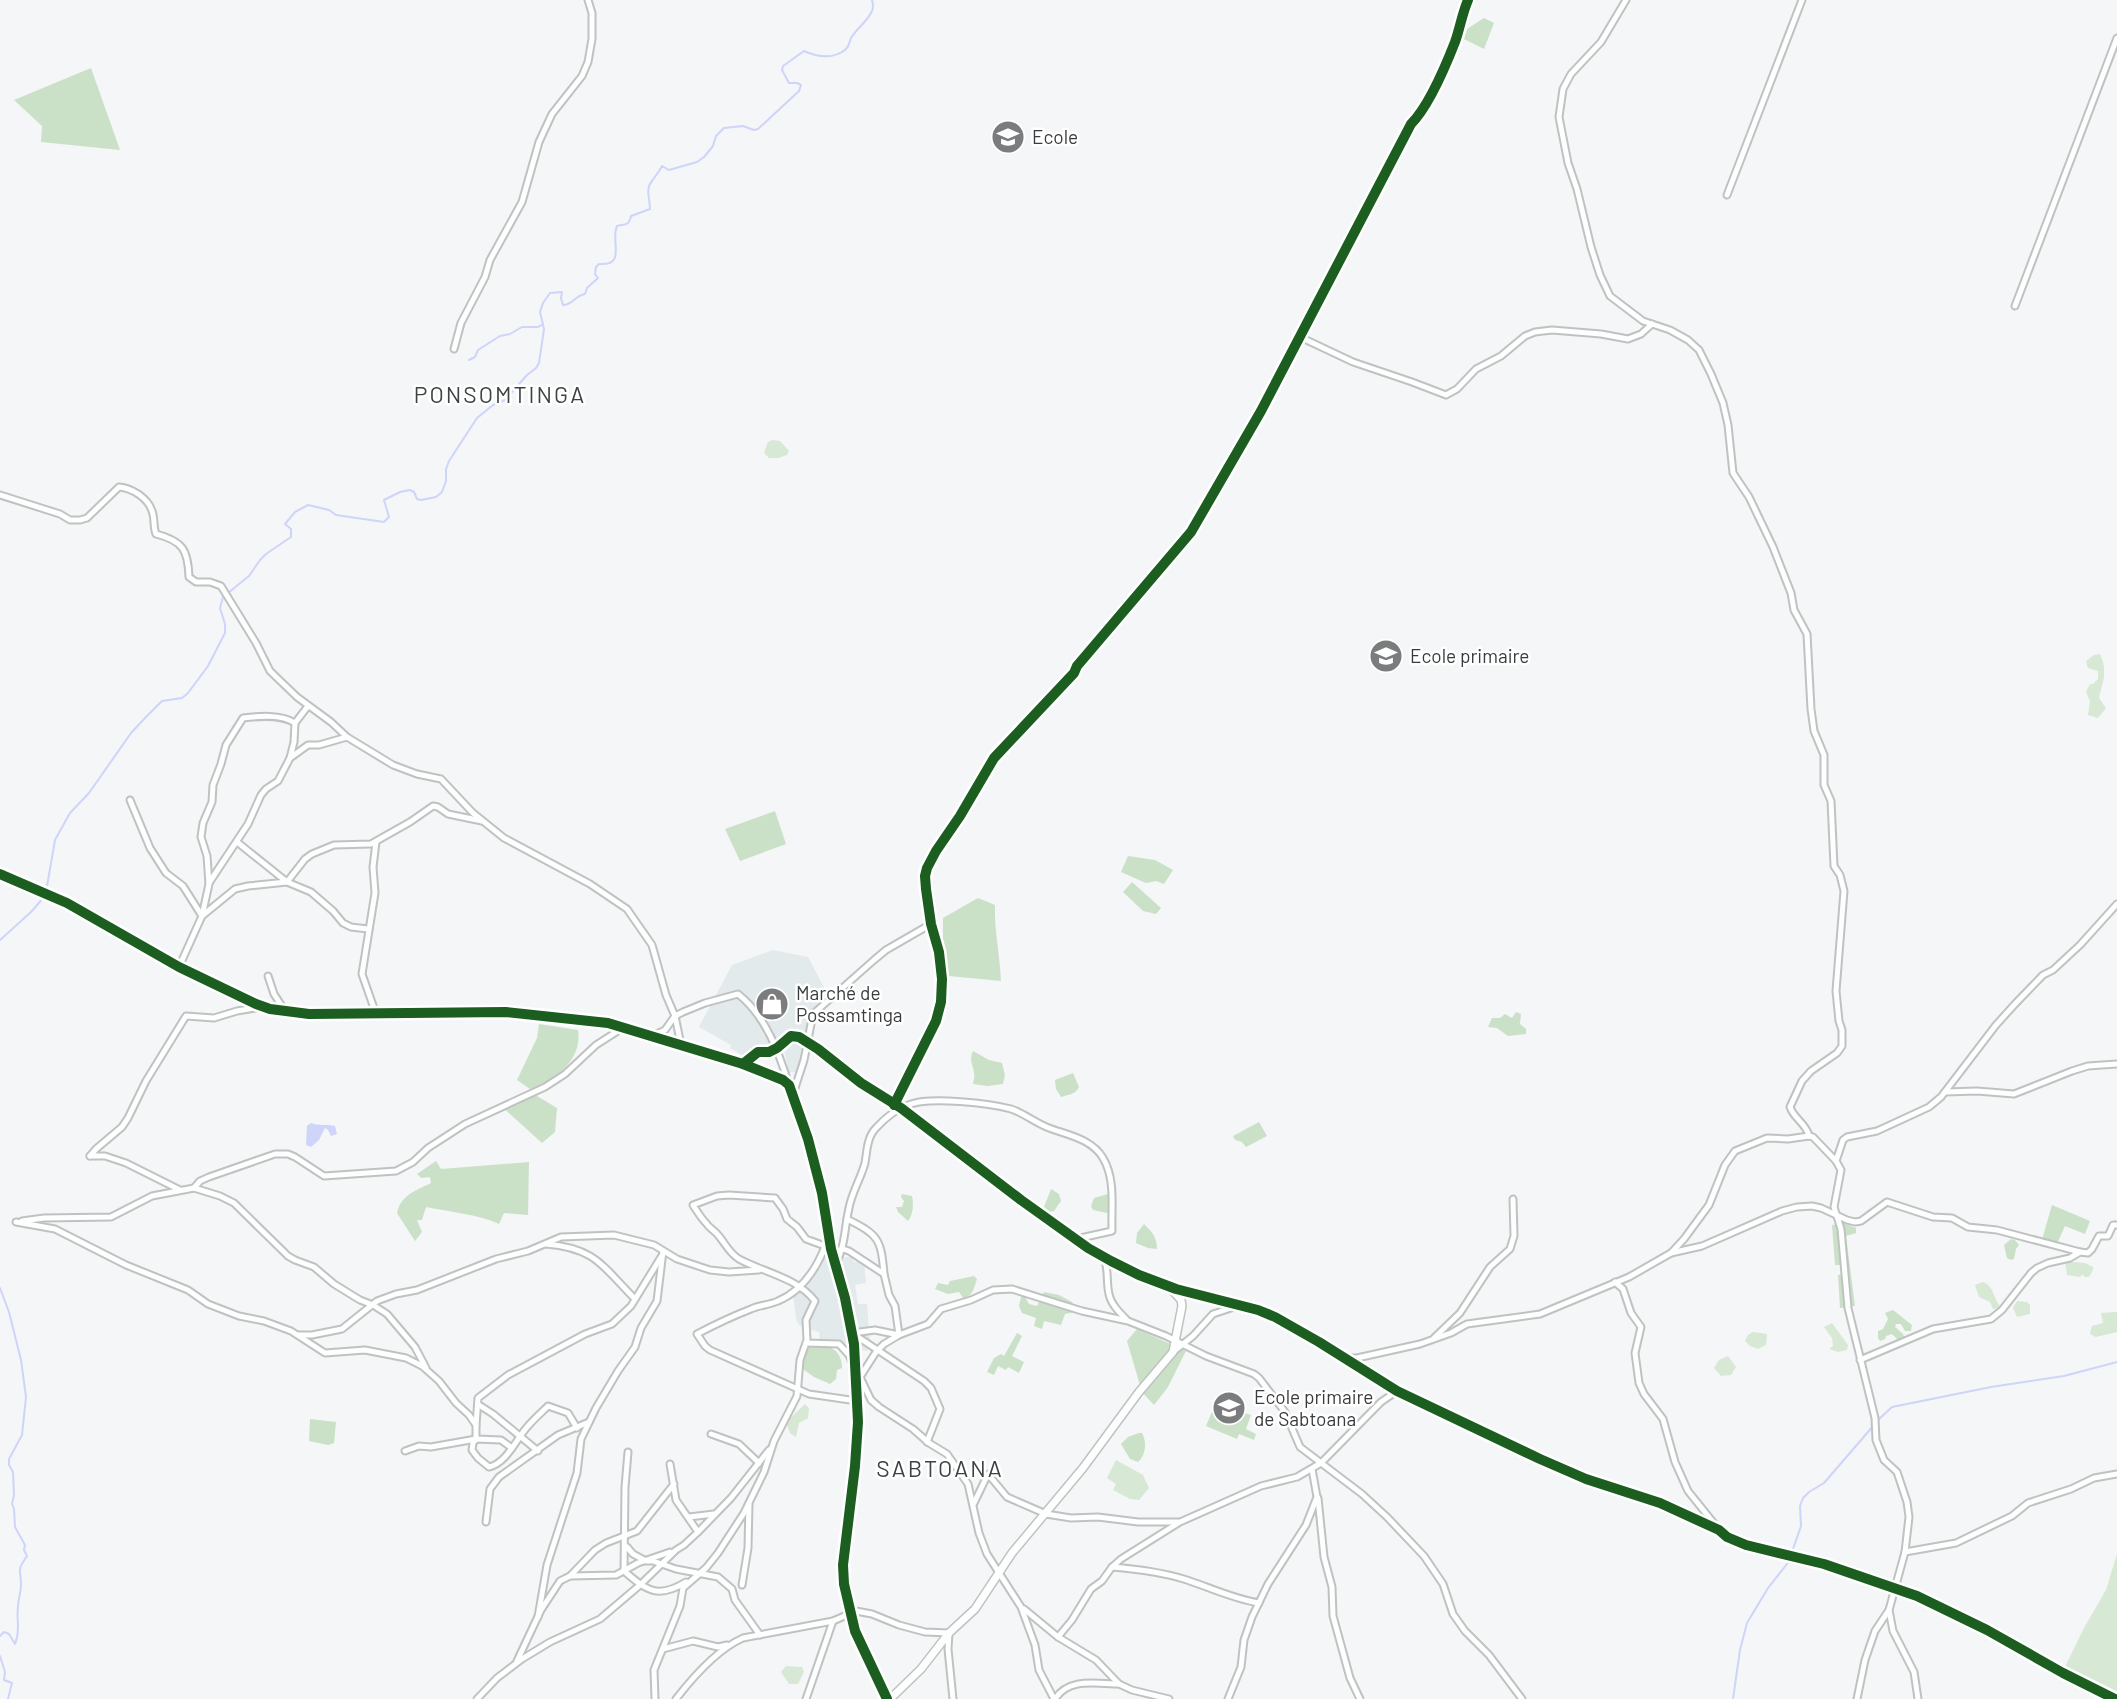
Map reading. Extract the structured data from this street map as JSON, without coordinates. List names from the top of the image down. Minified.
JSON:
{"districts":["PONSOMTINGA","SABTOANA"],"places":{"school or university":["Ecole","Ecole primaire","Ecole primaire de Sabtoana"],"shop":["Marché de Possamtinga"]}}
